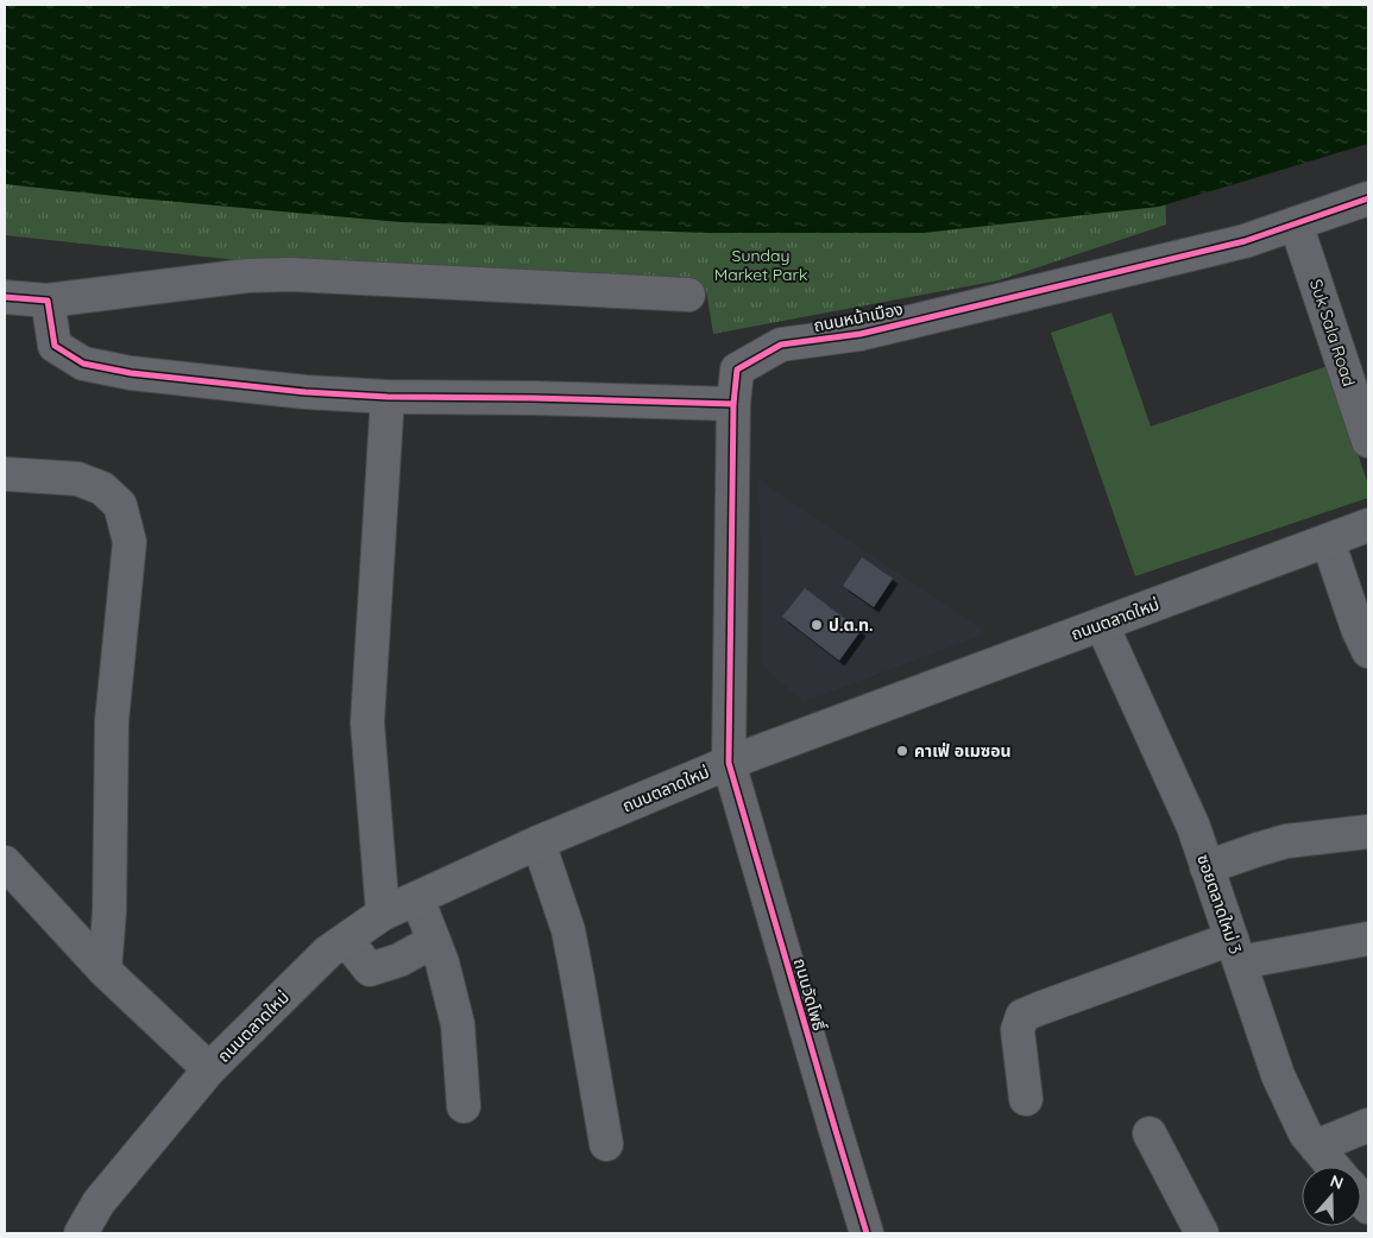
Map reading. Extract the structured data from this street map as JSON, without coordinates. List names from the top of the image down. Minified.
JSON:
{"streets":{"main road":["ถนนตลาดใหม่"],"street":["ถนนหน้าเมือง","Suk Sala Road","ซอยตลาดใหม่ 3","ถนนวัดโพธิ์"]},"crossings":[["ถนนหน้าเมือง","Suk Sala Road"],["ถนนหน้าเมือง","ถนนตลาดใหม่"],["ถนนหน้าเมือง","ถนนวัดโพธิ์"],["ถนนตลาดใหม่","ซอยตลาดใหม่ 3"],["ถนนตลาดใหม่","ถนนวัดโพธิ์"]],"parks":["Sunday Market Park"],"places":["ป.ต.ท.","คาเฟ่ อเมซอน"],"north":"top"}
